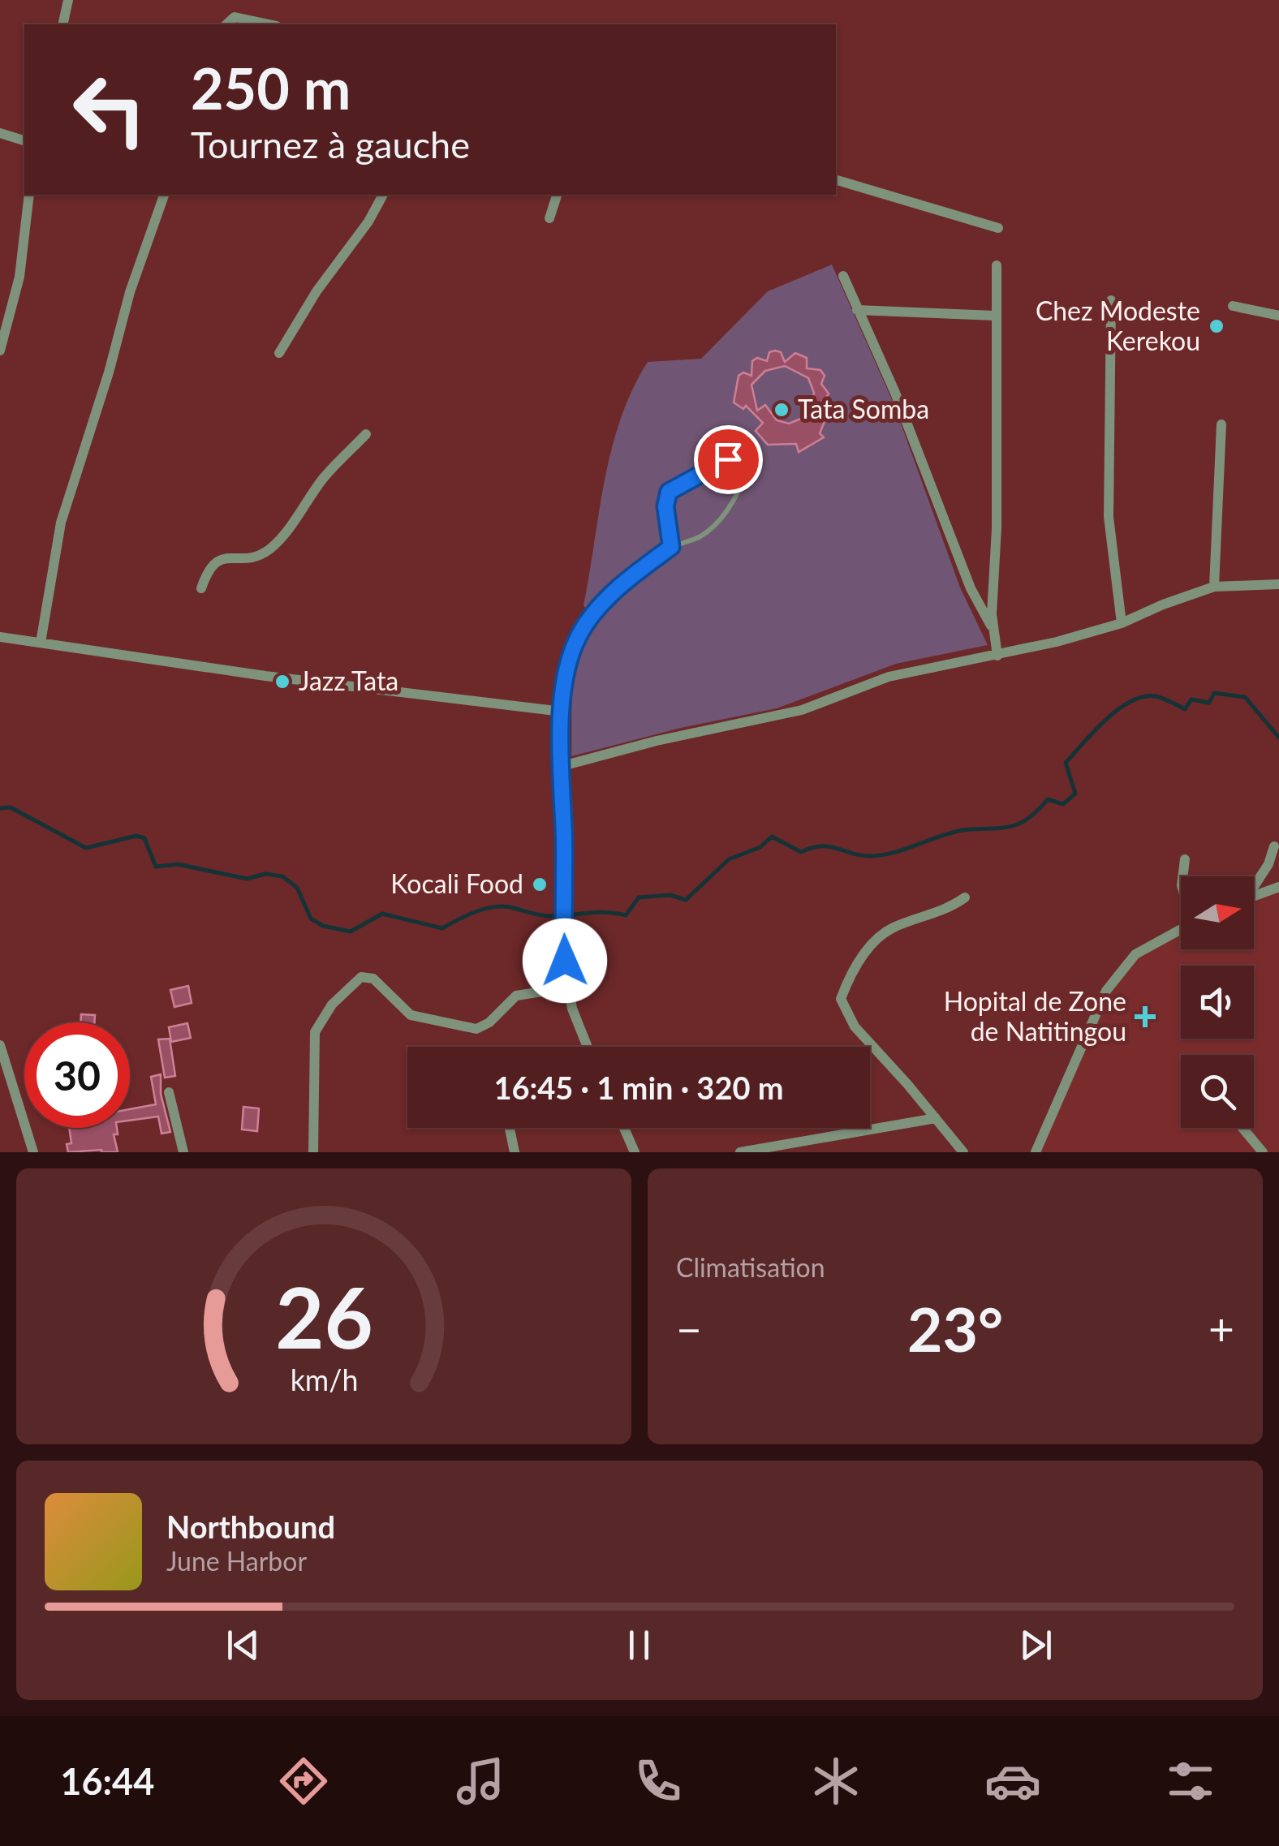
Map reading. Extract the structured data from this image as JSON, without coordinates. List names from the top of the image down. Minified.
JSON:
{"places":{"other":["Chez Modeste Kerekou","Tata Somba","Jazz Tata","Kocali Food"],"health":["Hopital de Zone de Natitingou"]},"north":"right","page":{"turn":["250 m","Tournez à gauche"],"limit":"30","trip":"16:45 · 1 min · 320 m","tile":"Climatisation","heat":["−","23°","+"],"song":["Northbound","June Harbor"],"tabs":"16:44","gauge":["26","km/h"]}}
